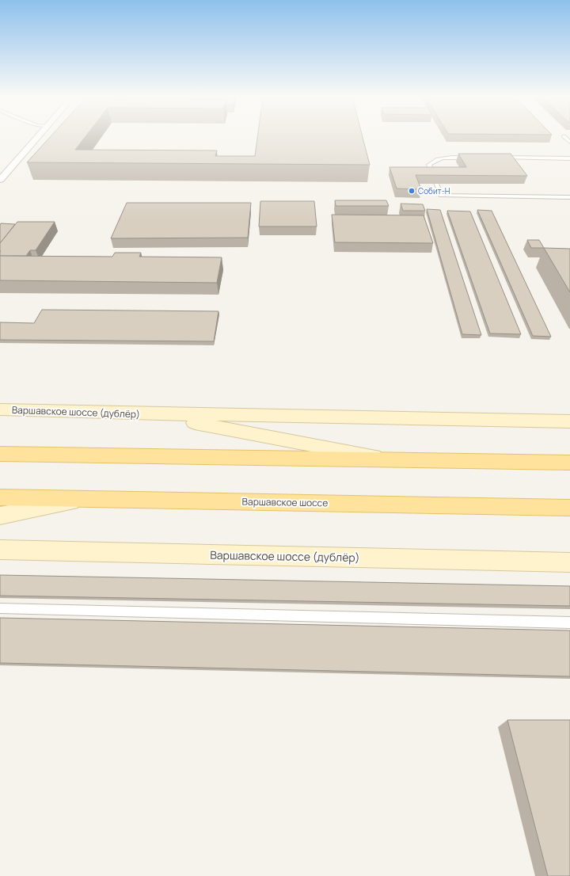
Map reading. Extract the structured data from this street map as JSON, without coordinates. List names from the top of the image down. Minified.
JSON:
{"streets":{"main road":["Варшавское шоссе (дублёр)","Варшавское шоссе"]},"places":["Собит-Н"]}
